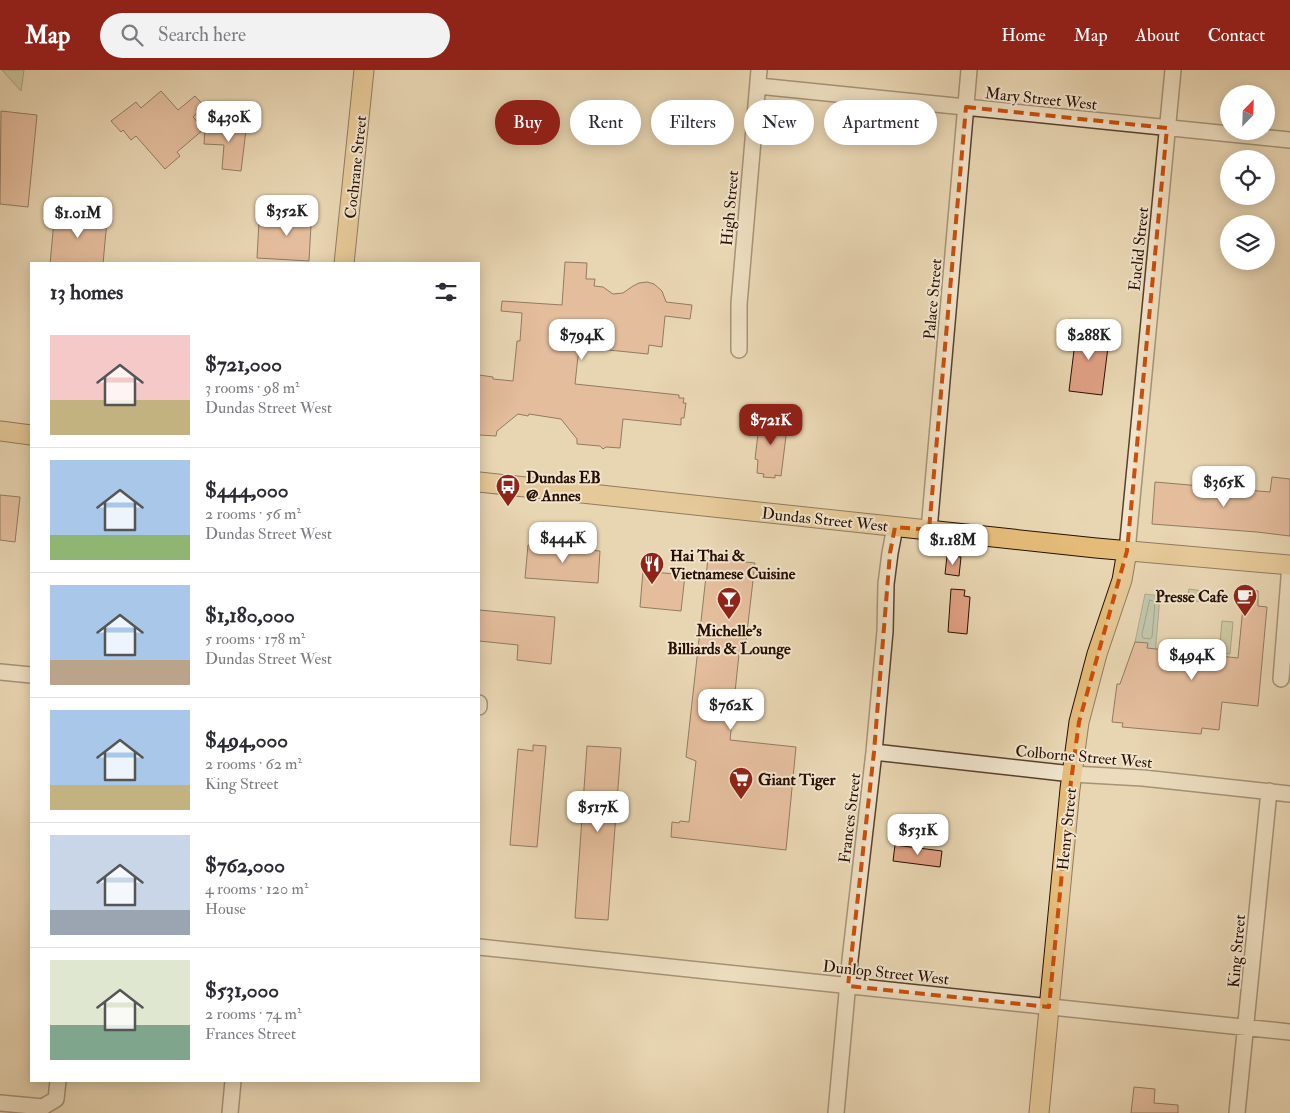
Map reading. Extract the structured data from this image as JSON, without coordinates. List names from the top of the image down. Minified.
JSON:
{"streets":{"main road":["Cochrane Street","Dundas Street West","Henry Street"],"street":["Mary Street West","High Street","Euclid Street","Palace Street","Colborne Street West","Frances Street","King Street","Dunlop Street West"]},"crossings":[["Mary Street West","High Street"],["Mary Street West","Euclid Street"],["Mary Street West","Palace Street"],["Euclid Street","Dundas Street West"],["Euclid Street","Henry Street"],["Palace Street","Dundas Street West"],["Dundas Street West","Frances Street"],["Dundas Street West","Henry Street"],["Colborne Street West","Frances Street"],["Colborne Street West","Henry Street"],["Colborne Street West","King Street"],["Frances Street","Dunlop Street West"],["Henry Street","Dunlop Street West"],["King Street","Dunlop Street West"]],"places":{"bus stop":["Dundas EB @ Annes"],"restaurant":["Hai Thai & Vietnamese Cuisine"],"cafe":["Presse Cafe"],"bar":["Michelle's Billiards & Lounge"],"supermarket":["Giant Tiger"]},"north":"top right","page":{"header":"Map","search":"Search here","nav":["Home","Map","About","Contact"],"chip":["Buy","Rent","Filters","New","Apartment"],"price":["$430K","$352K","$1.01M","$794K","$288K","$721K","$365K","$444K","$1.18M","$494K","$762K","$517K","$531K"],"heading":"13 homes","list":[{"name":"$721,000","note":"3 rooms · 98 m² · Dundas Street West"},{"name":"$444,000","note":"2 rooms · 56 m² · Dundas Street West"},{"name":"$1,180,000","note":"5 rooms · 178 m² · Dundas Street West"},{"name":"$494,000","note":"2 rooms · 62 m² · King Street"},{"name":"$762,000","note":"4 rooms · 120 m² · House"},{"name":"$531,000","note":"2 rooms · 74 m² · Frances Street"}]}}
